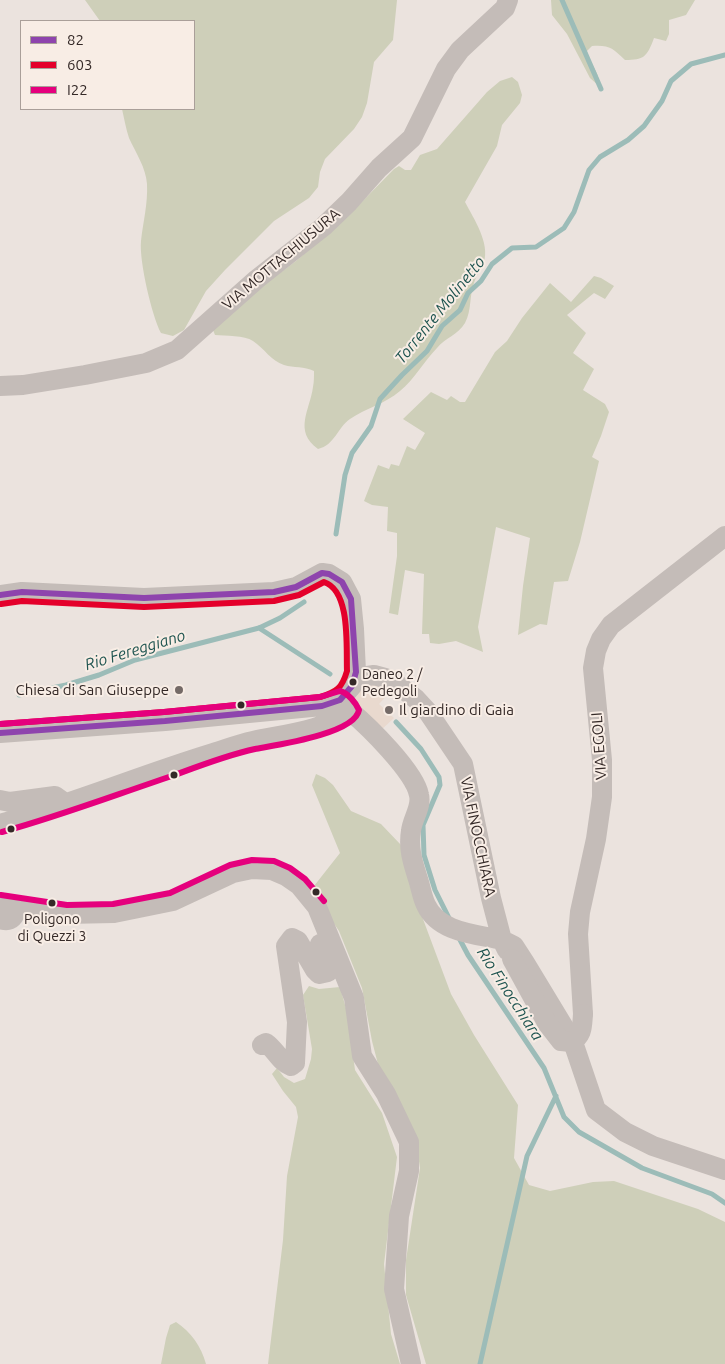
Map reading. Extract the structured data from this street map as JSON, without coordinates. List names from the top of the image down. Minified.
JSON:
{"streets":{"street":["VIA MOTTACHIUSURA","VIA EGOLI","VIA FINOCCHIARA"]},"crossings":[["VIA EGOLI","VIA FINOCCHIARA"]],"water":["Torrente Molinetto","Rio Fereggiano","Rio Finocchiara"],"places":["Daneo 2 / Pedegoli","Chiesa di San Giuseppe","Il giardino di Gaia","Poligono di Quezzi 3"],"lines":["transit line 82","transit line 603","transit line I22"],"legend":["82","603","I22"]}
